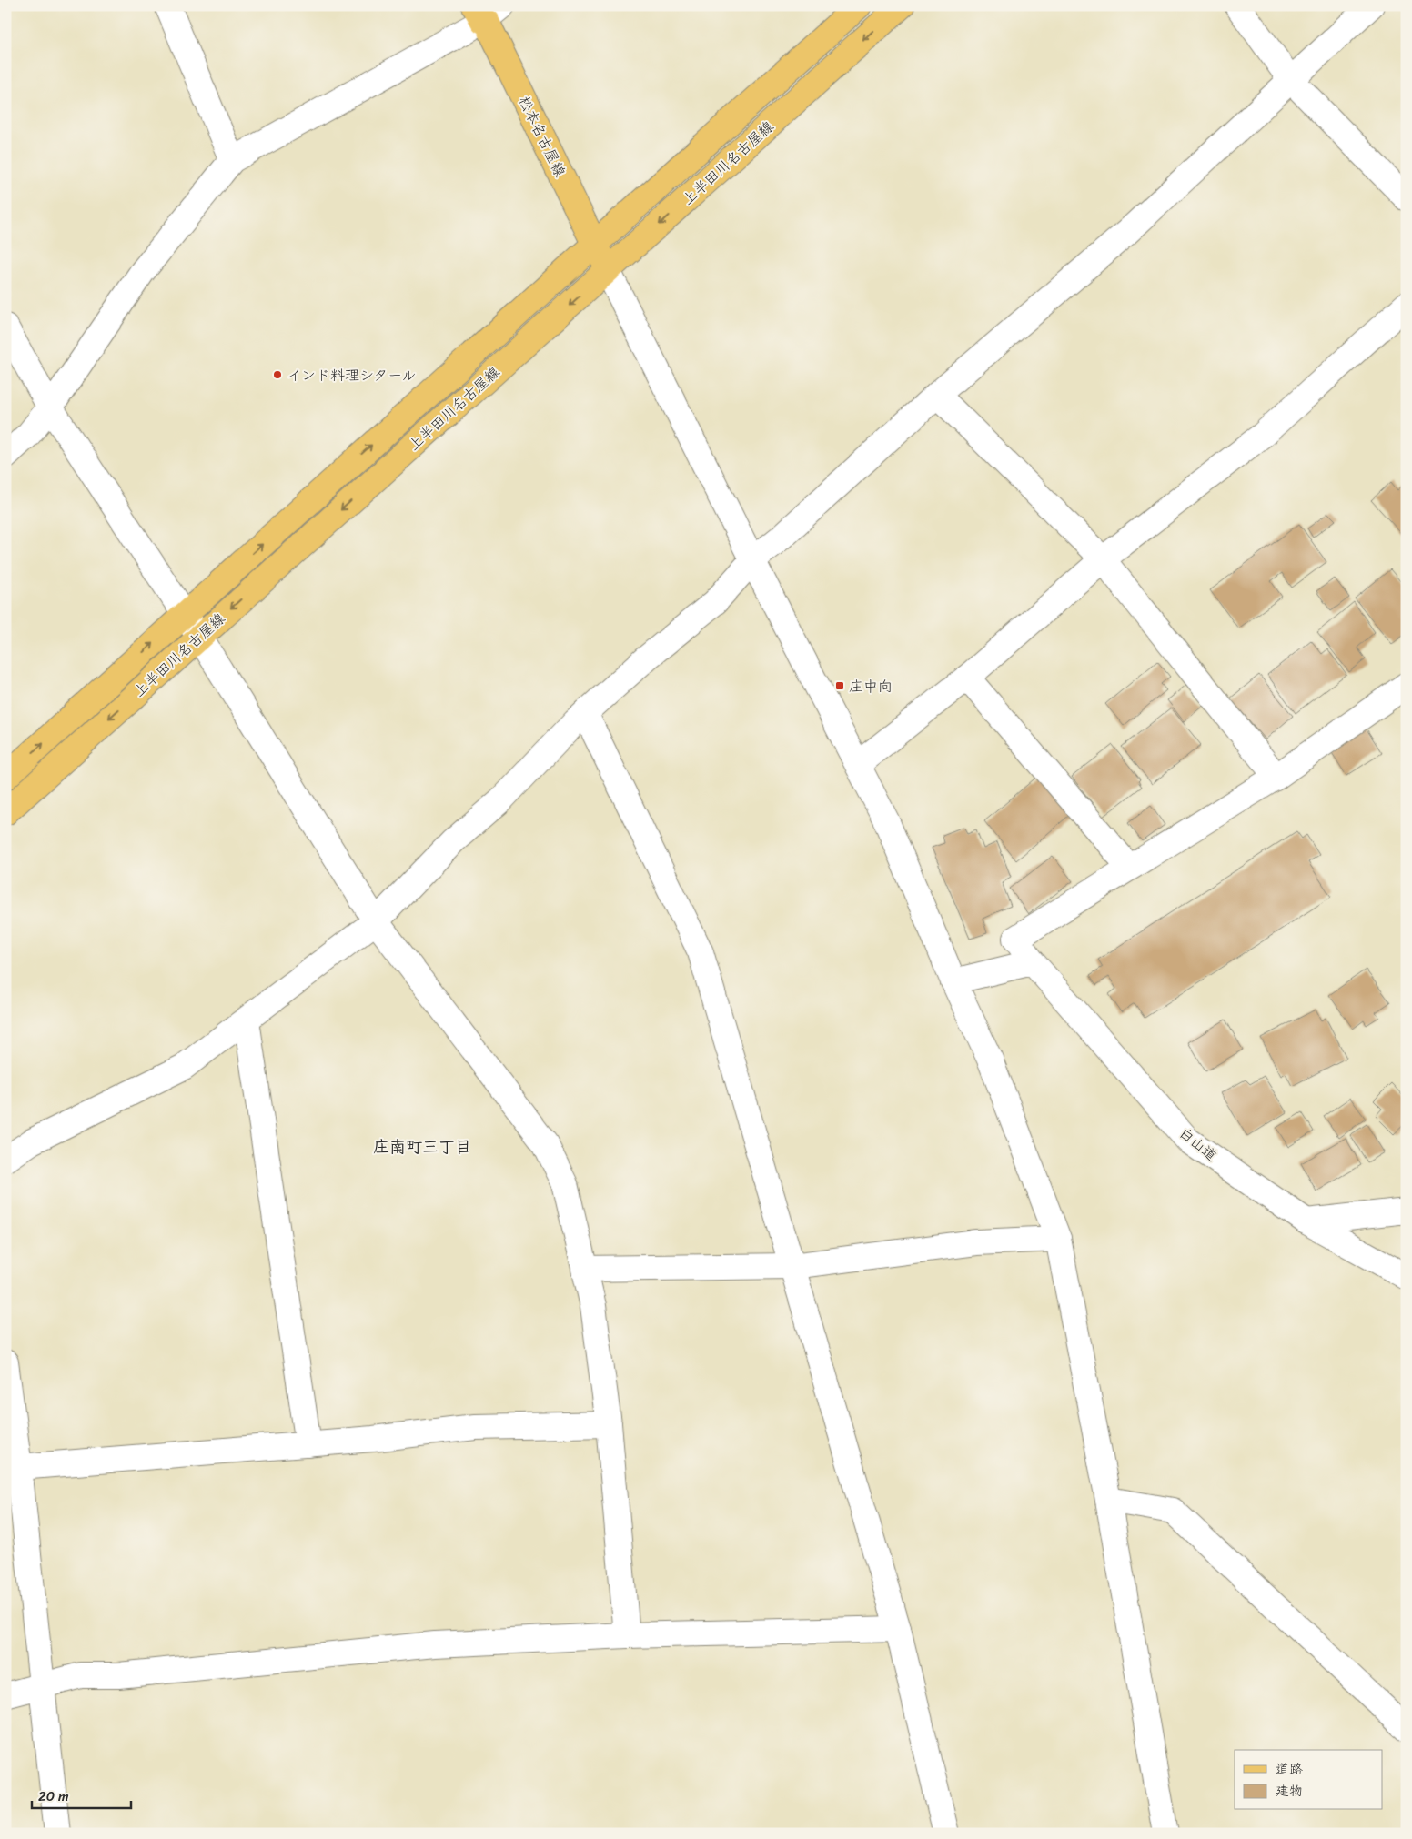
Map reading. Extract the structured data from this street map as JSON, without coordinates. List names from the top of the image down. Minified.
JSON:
{"streets":{"main road":["松本名古屋線","上半田川名古屋線"],"street":["白山道"]},"crossings":[["松本名古屋線","上半田川名古屋線"]],"districts":["庄南町三丁目"],"places":{"other":["インド料理シタール"],"transit":["庄中向"]},"legend":["道路","建物"],"scale_bar":"20 m"}
